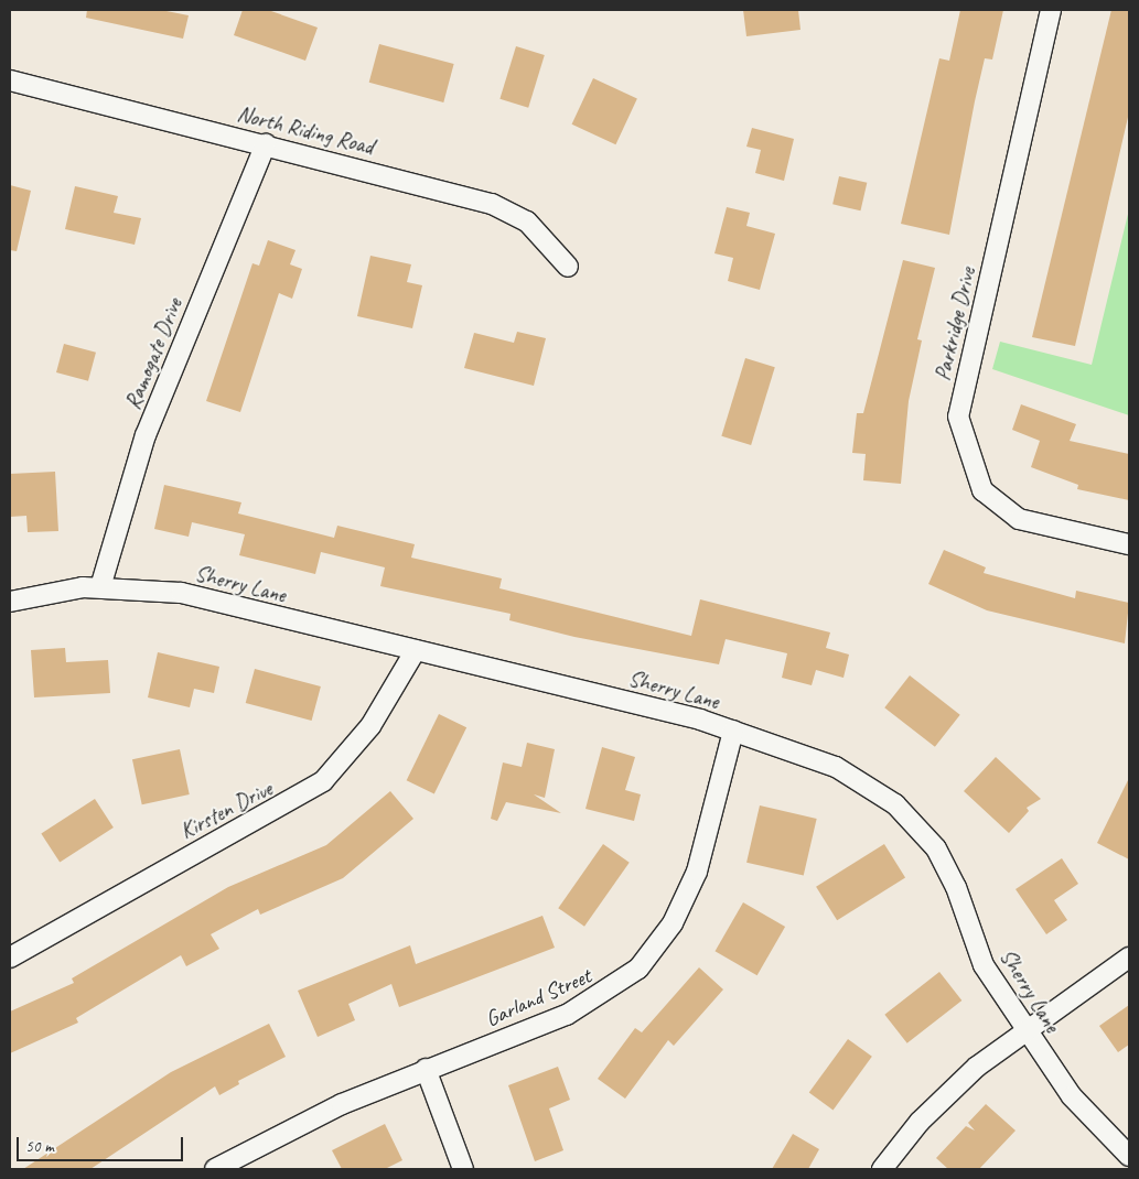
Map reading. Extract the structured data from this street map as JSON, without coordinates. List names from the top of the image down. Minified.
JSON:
{"streets":{"street":["North Riding Road","Parkridge Drive","Ramogate Drive","Sherry Lane","Kirsten Drive","Garland Street"]},"crossings":[["North Riding Road","Ramogate Drive"],["Ramogate Drive","Sherry Lane"],["Sherry Lane","Kirsten Drive"],["Sherry Lane","Garland Street"]],"scale_bar":"50 m"}
